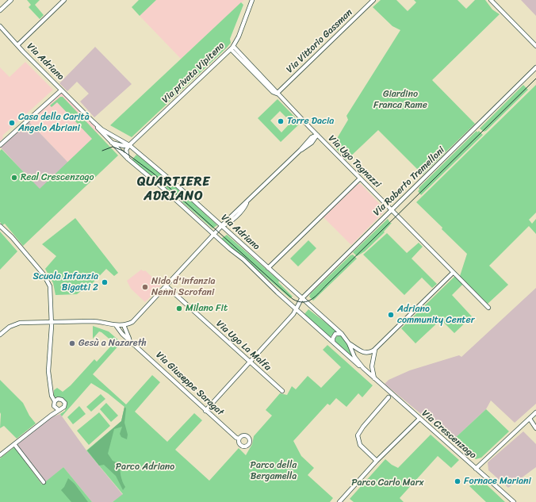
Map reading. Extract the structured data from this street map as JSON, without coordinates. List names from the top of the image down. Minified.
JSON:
{"streets":{"street":["Via Vittorio Gassman","Via Adriano","Via privata Vipiteno","Via Ugo Tognazzi","Via Roberto Tremelloni","Via Ugo La Malfa","Via Giuseppe Saragat","Via Crescenzago"]},"crossings":[["Via Vittorio Gassman","Via Ugo Tognazzi"],["Via Adriano","Via privata Vipiteno"],["Via Adriano","Via Roberto Tremelloni"],["Via Adriano","Via Crescenzago"],["Via privata Vipiteno","Via Ugo Tognazzi"],["Via Ugo Tognazzi","Via Roberto Tremelloni"],["Via Roberto Tremelloni","Via Ugo La Malfa"],["Via Roberto Tremelloni","Via Giuseppe Saragat"]],"districts":["QUARTIERE ADRIANO"],"parks":["Giardino Franca Rame","Parco della Bergamella","Parco Adriano","Parco Carlo Marx"],"places":["Torre Dacia","Casa della Carità Angelo Abriani","Real Crescenzago","Scuola Infanzia Bigatti 2","Nido d'infanzia Nenni Scrofani","Milano Fit","Adriano community Center","Gesù a Nazareth","Fornace Mariani"]}
